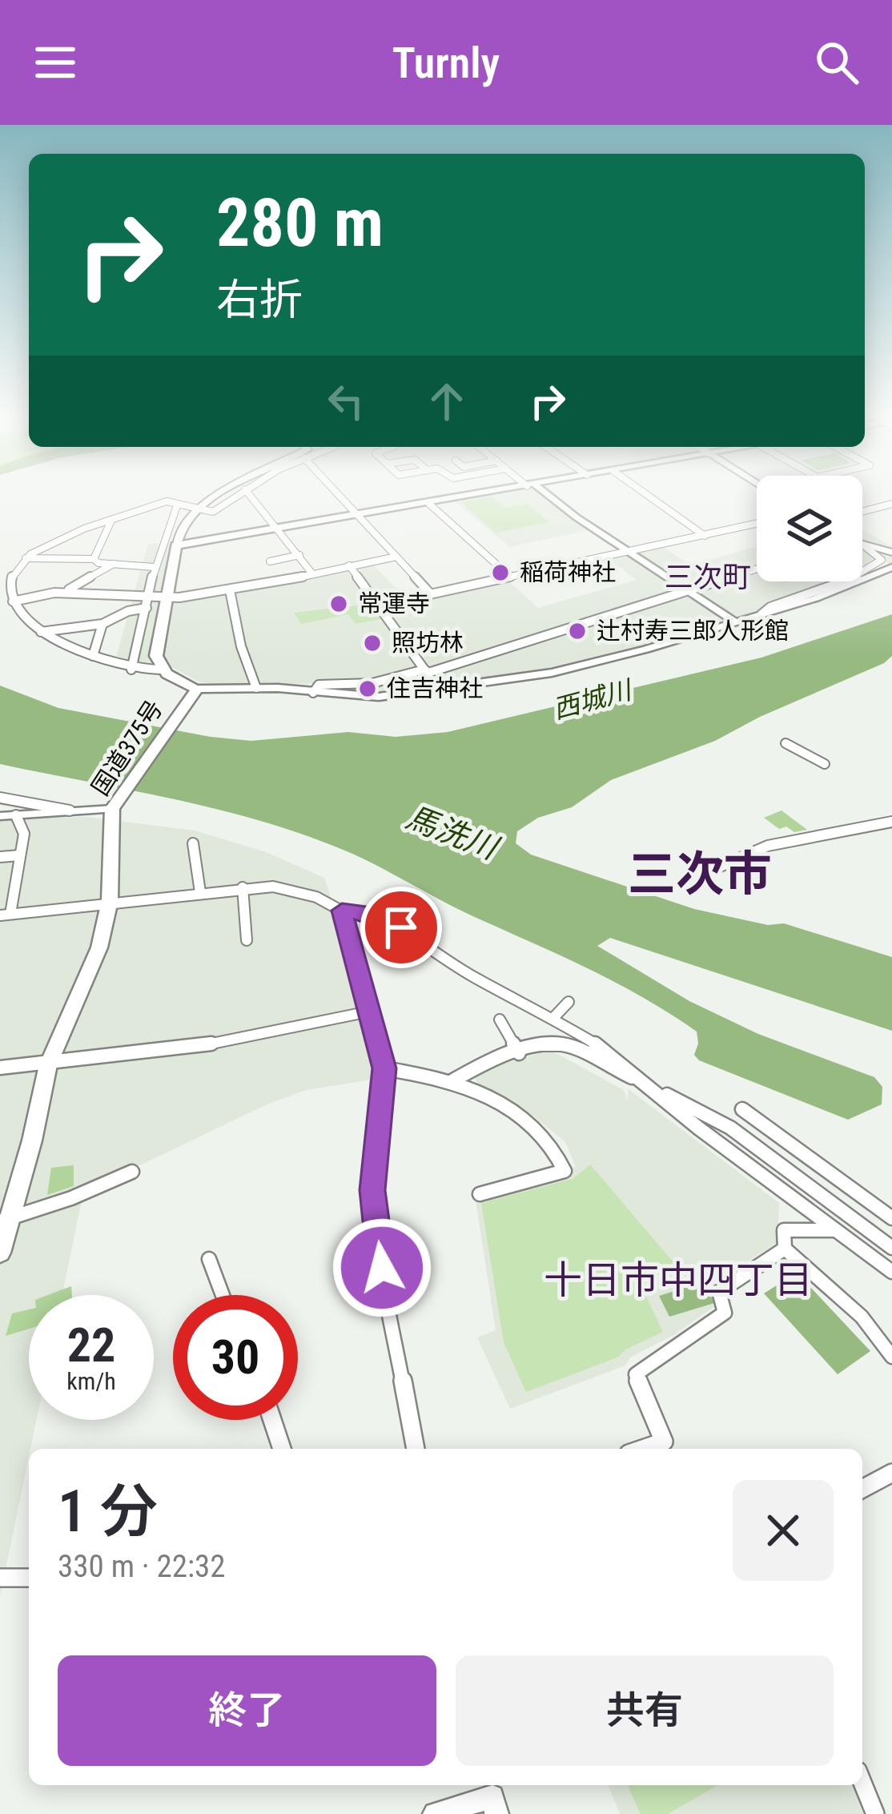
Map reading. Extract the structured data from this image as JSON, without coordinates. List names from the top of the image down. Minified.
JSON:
{"streets":{"highway":["国道375号"]},"districts":["三次町","三次市","十日市中四丁目"],"water":["西城川","馬洗川"],"places":["稲荷神社","常運寺","辻村寿三郎人形館","照坊林","住吉神社"],"page":{"header":"Turnly","turn":["280 m","右折"],"speed":"22 km/h","limit":"30","heading":["1 分","330 m · 22:32"],"buttons":["終了","共有"]}}
